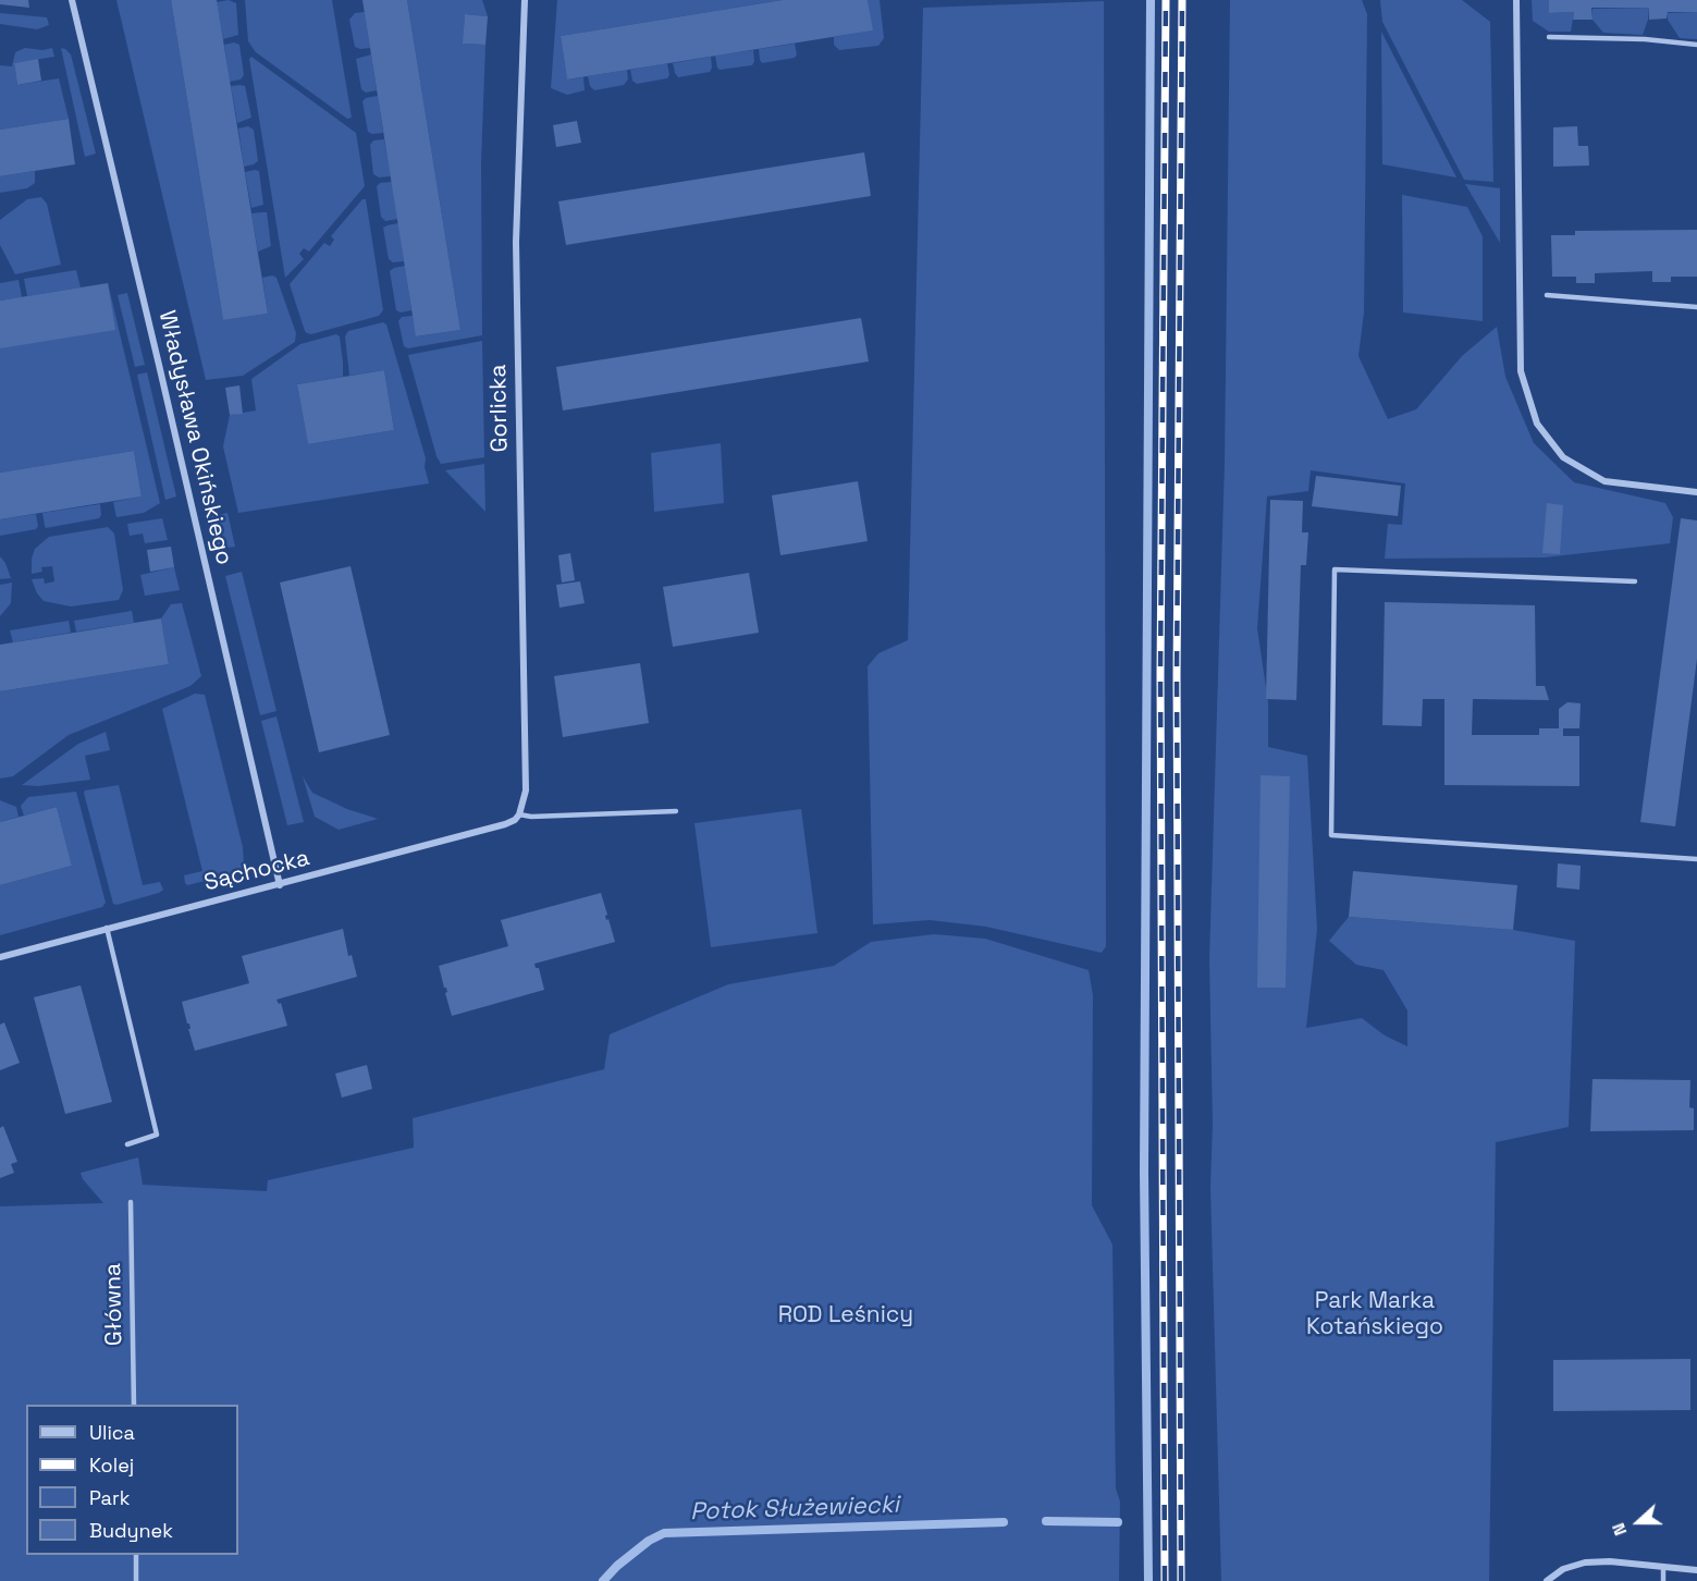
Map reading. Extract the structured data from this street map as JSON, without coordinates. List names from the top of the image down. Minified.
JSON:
{"streets":{"street":["Gorlicka","Władysława Okińskiego","Sąchocka"],"lane":["Główna"]},"crossings":[["Gorlicka","Sąchocka"],["Władysława Okińskiego","Sąchocka"]],"water":["Potok Służewiecki"],"parks":["Park Marka Kotańskiego","ROD Leśnicy"],"legend":["Ulica","Kolej","Park","Budynek"],"north":"left"}
